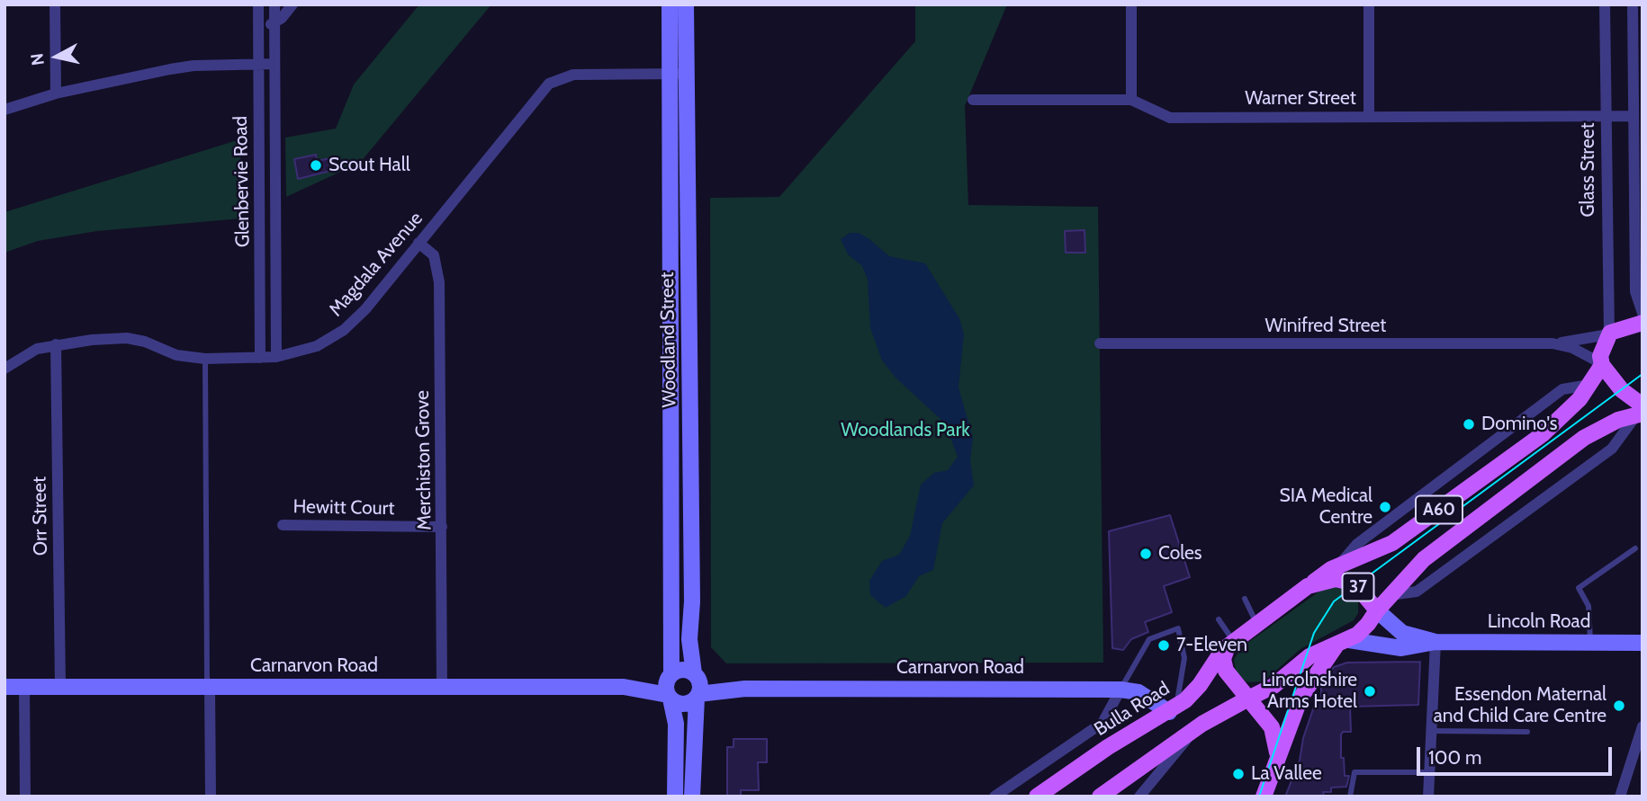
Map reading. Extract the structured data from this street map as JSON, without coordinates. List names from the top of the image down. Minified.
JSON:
{"streets":{"main road":["Woodland Street","A60","37","Lincoln Road","Carnarvon Road","Bulla Road"],"street":["Warner Street","Glass Street","Glenbervie Road","Magdala Avenue","Winifred Street","Merchiston Grove","Hewitt Court","Orr Street"]},"crossings":[["Warner Street","Glass Street"],["Glass Street","Winifred Street"],["Glass Street","A60"],["Glenbervie Road","Magdala Avenue"],["Magdala Avenue","Woodland Street"],["Magdala Avenue","Merchiston Grove"],["Magdala Avenue","Orr Street"],["Winifred Street","A60"],["Woodland Street","Carnarvon Road"],["Merchiston Grove","Hewitt Court"],["Merchiston Grove","Carnarvon Road"],["A60","37"],["A60","Lincoln Road"],["Orr Street","Carnarvon Road"],["37","Lincoln Road"],["37","Bulla Road"],["Carnarvon Road","Bulla Road"]],"parks":["Woodlands Park"],"places":["Scout Hall","Domino's","SIA Medical Centre","Coles","7-Eleven","Lincolnshire Arms Hotel","Essendon Maternal and Child Care Centre","La Vallee"],"scale_bar":"100 m","north":"left"}
